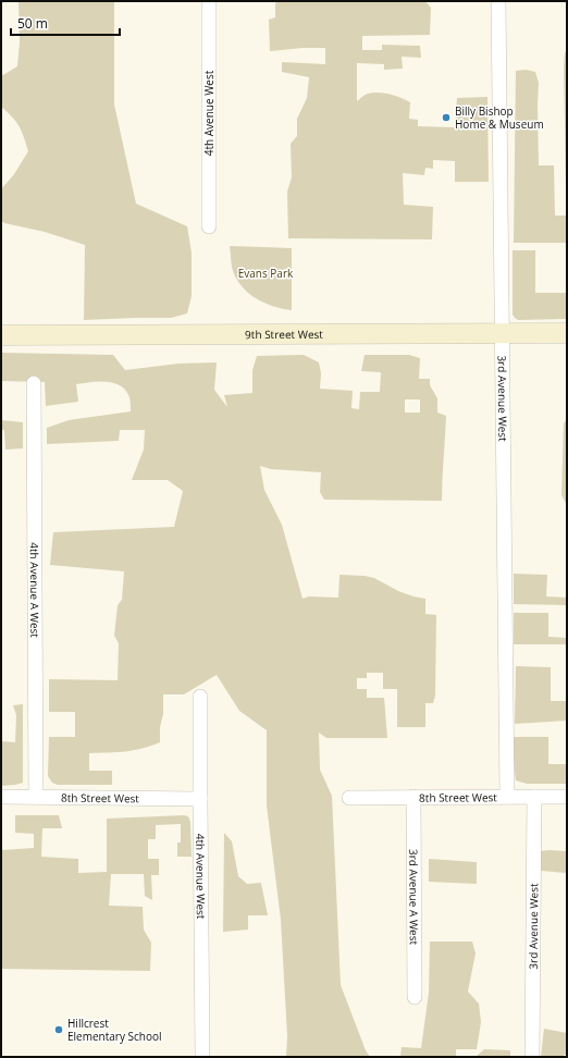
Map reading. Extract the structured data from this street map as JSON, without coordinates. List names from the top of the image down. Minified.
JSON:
{"streets":{"street":["4th Avenue West","9th Street West","3rd Avenue West","4th Avenue A West","8th Street West","3rd Avenue A West"]},"crossings":[["4th Avenue West","8th Street West"],["9th Street West","3rd Avenue West"],["3rd Avenue West","8th Street West"],["4th Avenue A West","8th Street West"],["8th Street West","3rd Avenue A West"]],"parks":["Evans Park"],"places":["Billy Bishop Home & Museum","Hillcrest Elementary School"],"scale_bar":"50 m"}
